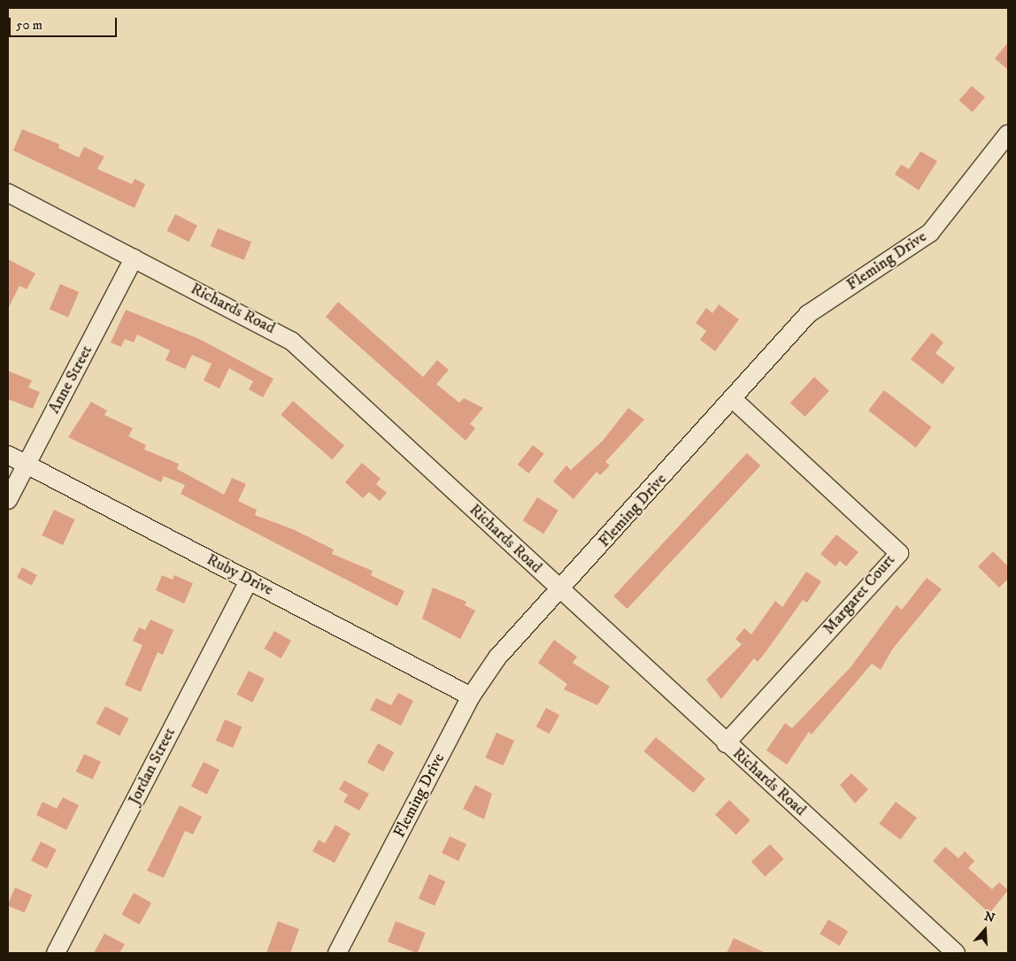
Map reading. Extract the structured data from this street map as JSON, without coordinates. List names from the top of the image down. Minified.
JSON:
{"streets":{"street":["Fleming Drive","Richards Road","Anne Street","Ruby Drive","Margaret Court","Jordan Street"]},"crossings":[["Fleming Drive","Richards Road"],["Fleming Drive","Ruby Drive"],["Fleming Drive","Margaret Court"],["Richards Road","Anne Street"],["Richards Road","Margaret Court"],["Anne Street","Ruby Drive"],["Ruby Drive","Jordan Street"]],"scale_bar":"50 m","north":"top"}
